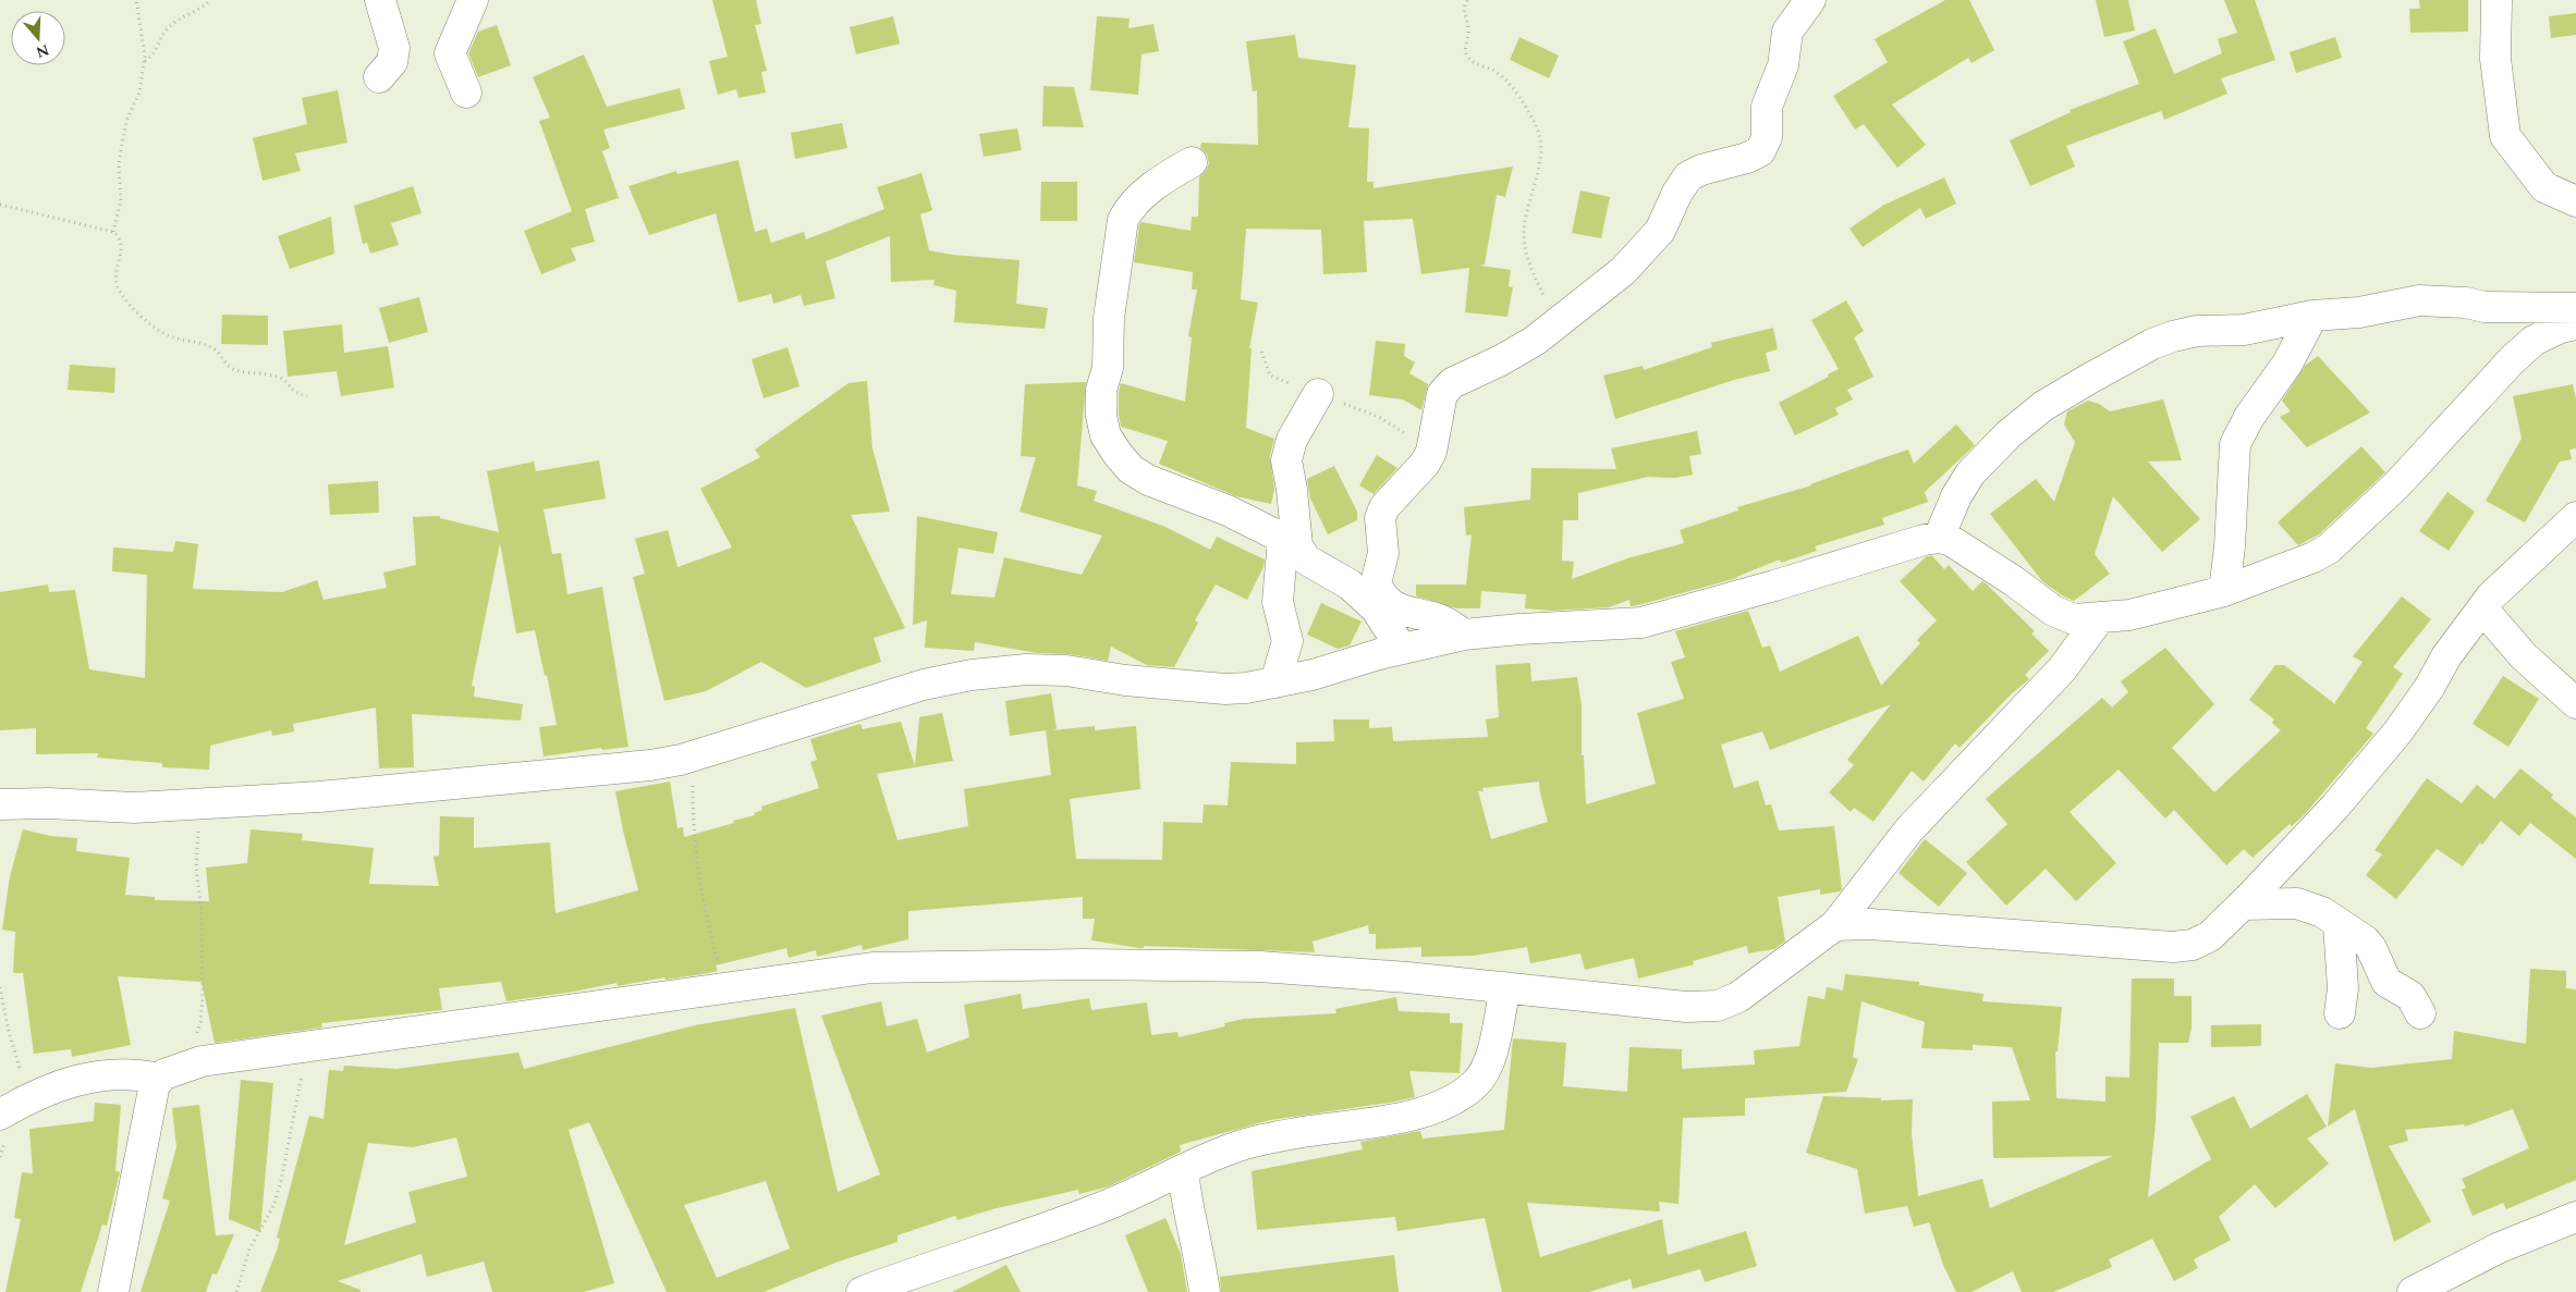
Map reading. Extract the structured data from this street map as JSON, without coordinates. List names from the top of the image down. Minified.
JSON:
{"north":"bottom"}
